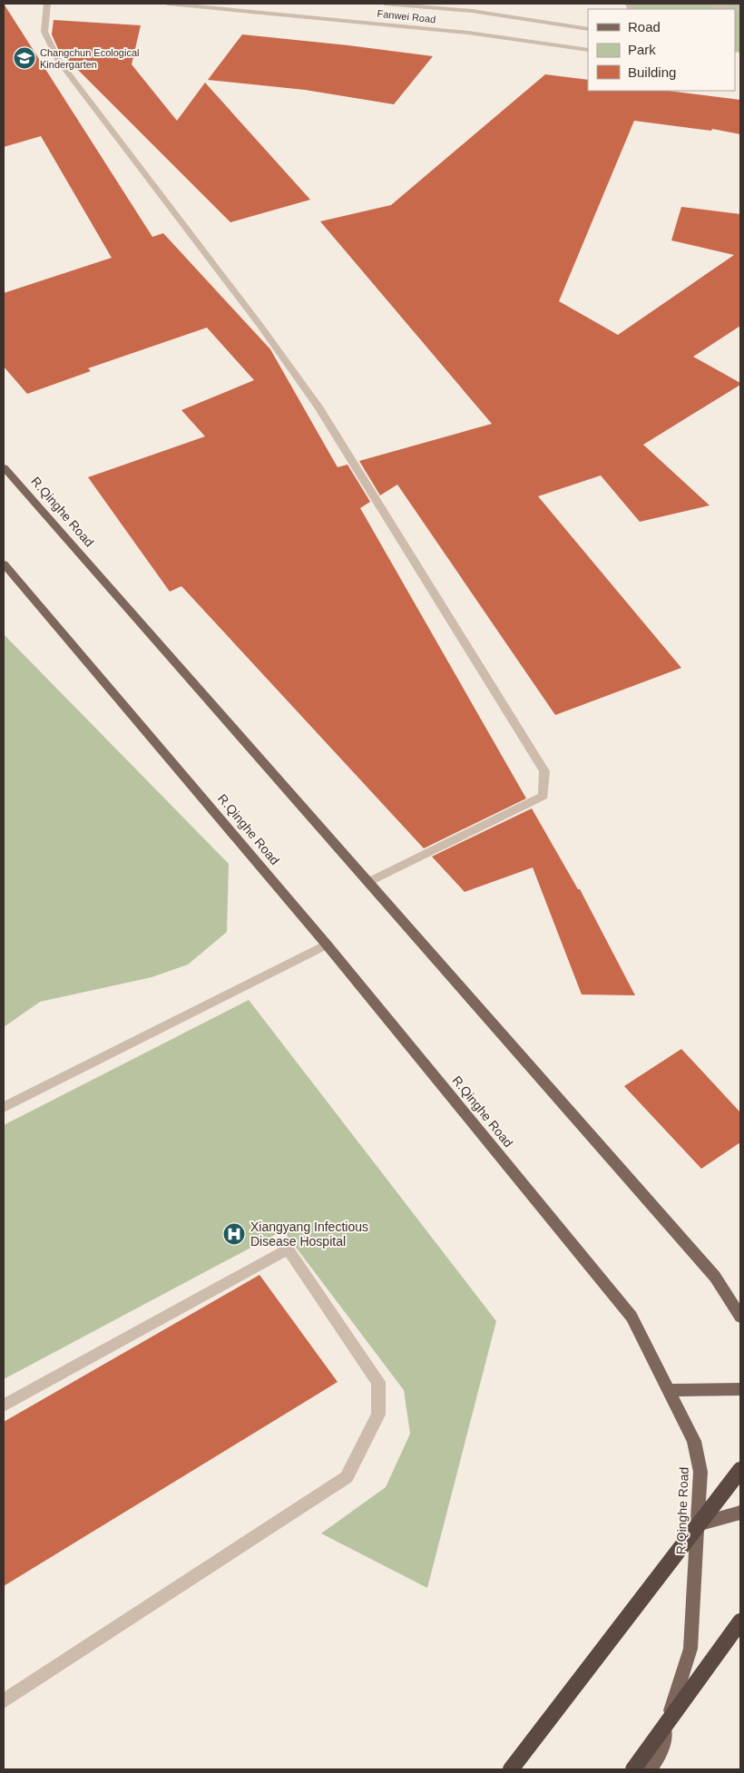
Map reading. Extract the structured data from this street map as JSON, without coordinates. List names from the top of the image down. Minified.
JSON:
{"streets":{"main road":["R.Qinghe Road"],"street":["Fanwei Road"]},"places":{"school or university":["Changchun Ecological Kindergarten"],"hospital":["Xiangyang Infectious Disease Hospital"]},"legend":["Road","Park","Building"]}
